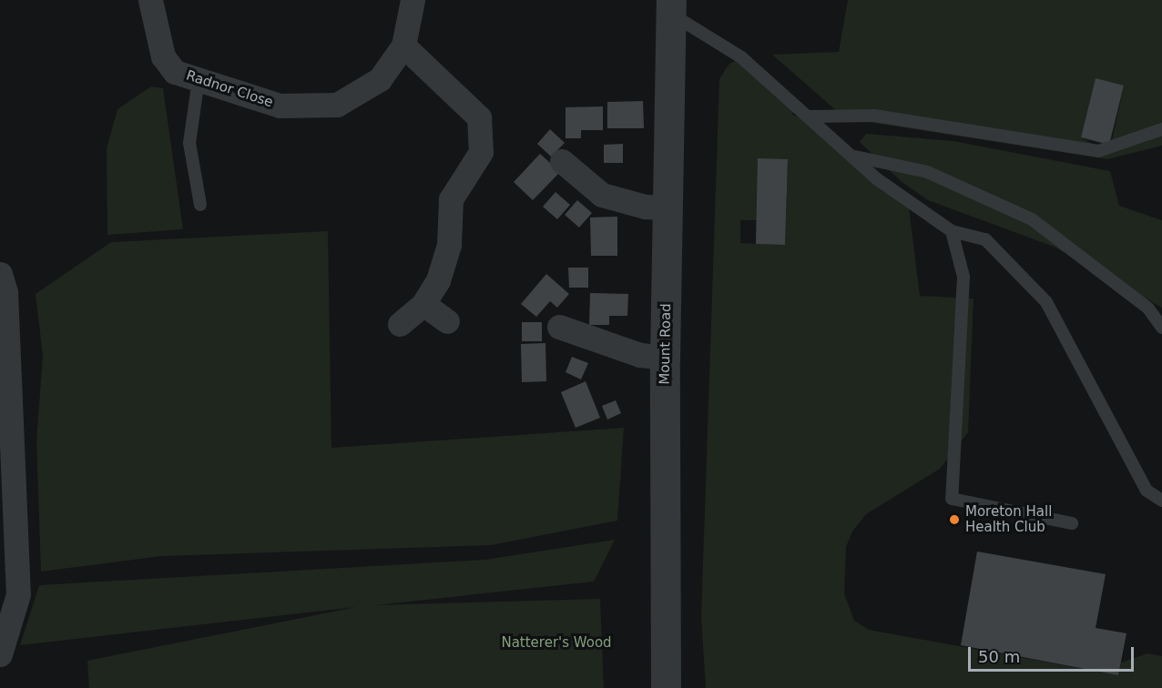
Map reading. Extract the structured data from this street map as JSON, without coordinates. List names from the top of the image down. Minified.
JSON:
{"streets":{"street":["Radnor Close","Mount Road"]},"parks":["Natterer's Wood"],"places":["Moreton Hall Health Club"],"scale_bar":"50 m"}
